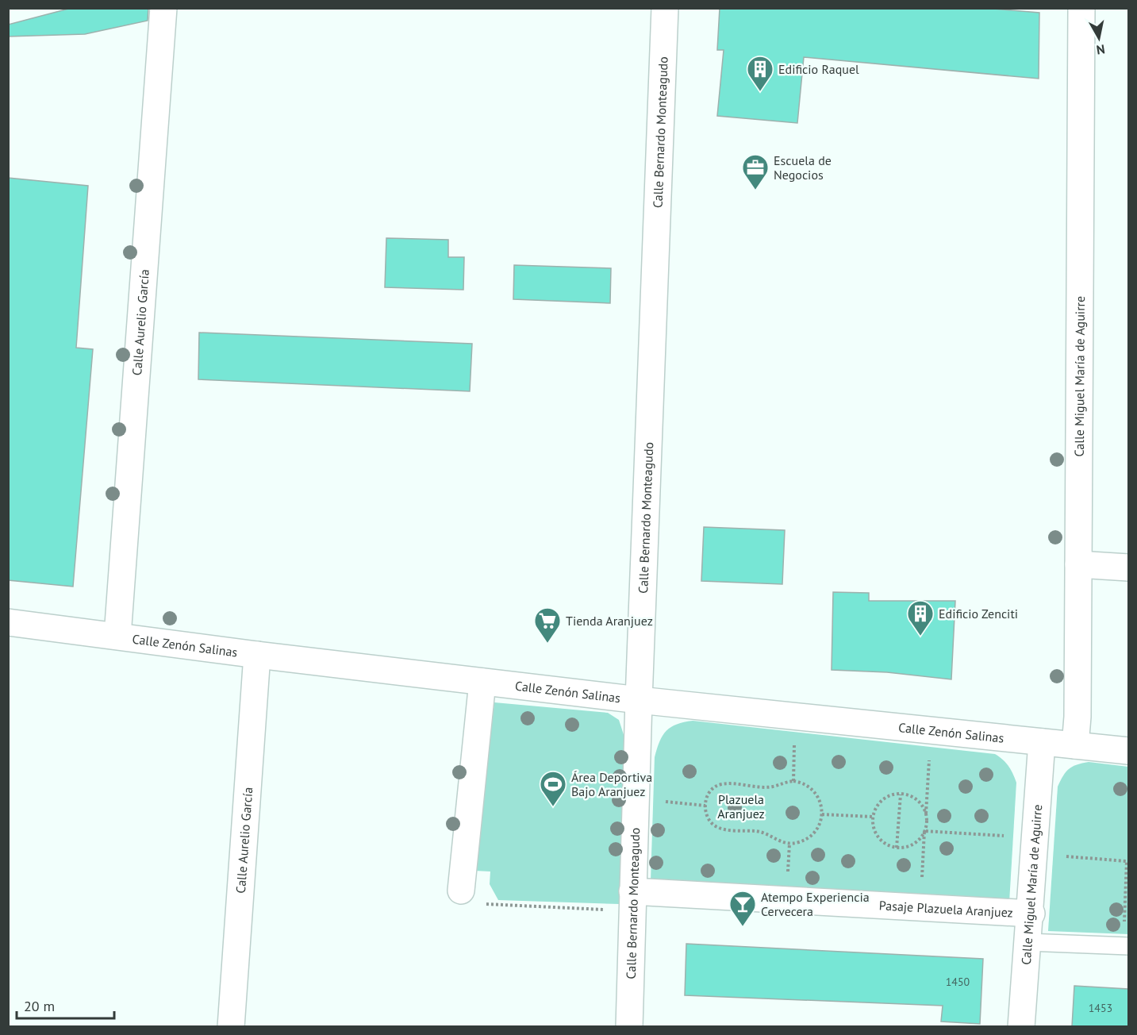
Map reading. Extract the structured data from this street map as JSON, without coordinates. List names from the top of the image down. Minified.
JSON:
{"streets":{"street":["Calle Bernardo Monteagudo","Calle Aurelio García","Calle Miguel María de Aguirre","Calle Zenón Salinas","Pasaje Plazuela Aranjuez"]},"crossings":[["Calle Bernardo Monteagudo","Calle Zenón Salinas"],["Calle Bernardo Monteagudo","Pasaje Plazuela Aranjuez"],["Calle Aurelio García","Calle Zenón Salinas"],["Calle Miguel María de Aguirre","Calle Zenón Salinas"],["Calle Miguel María de Aguirre","Pasaje Plazuela Aranjuez"]],"parks":["Plazuela Aranjuez"],"places":{"building":["Edificio Raquel","Edificio Zenciti"],"office":["Escuela de Negocios"],"supermarket":["Tienda Aranjuez"],"sports":["Área Deportiva Bajo Aranjuez"],"bar":["Atempo Experiencia Cervecera"]},"house_numbers":["1450","1453"],"scale_bar":"20 m","north":"bottom"}
